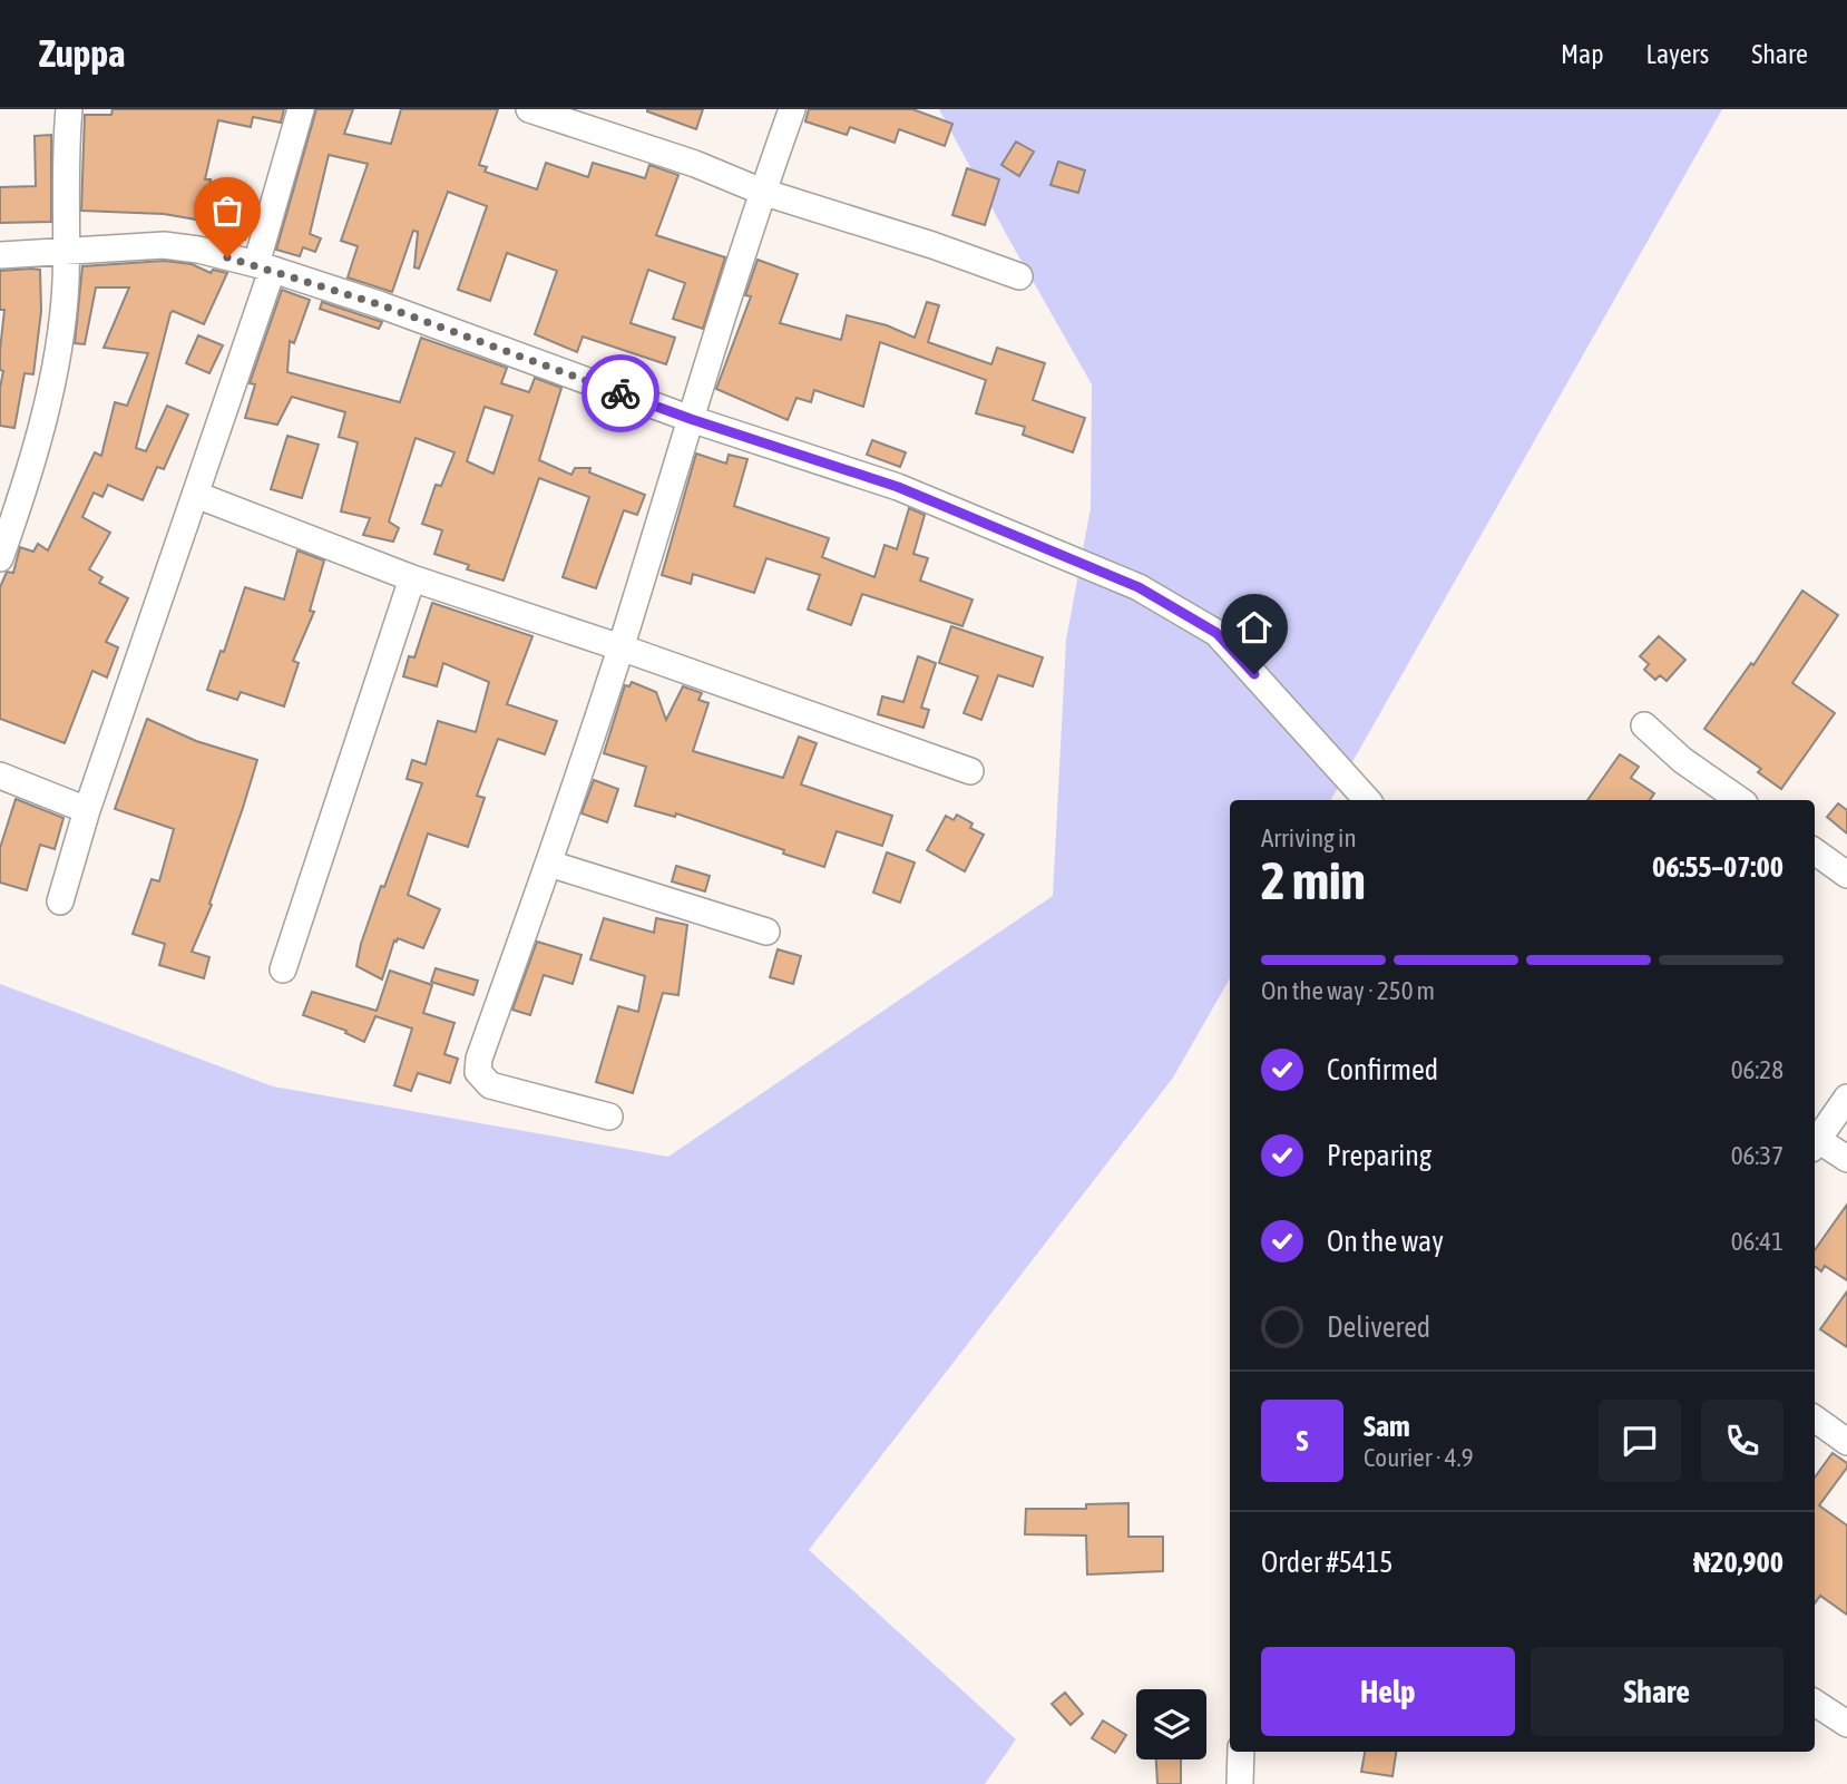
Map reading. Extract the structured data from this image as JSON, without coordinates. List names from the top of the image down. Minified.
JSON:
{"page":{"header":"Zuppa","nav":["Map","Layers","Share"],"heading":["2 min","Arriving in","06:55–07:00"],"panel":["Sam","Courier · 4.9","Order #5415","₦20,900"],"bar":"On the way · 250 m","list":[["Confirmed","06:28"],["Preparing","06:37"],["On the way","06:41"],"Delivered"],"round":"S","buttons":["Help","Share"]}}
